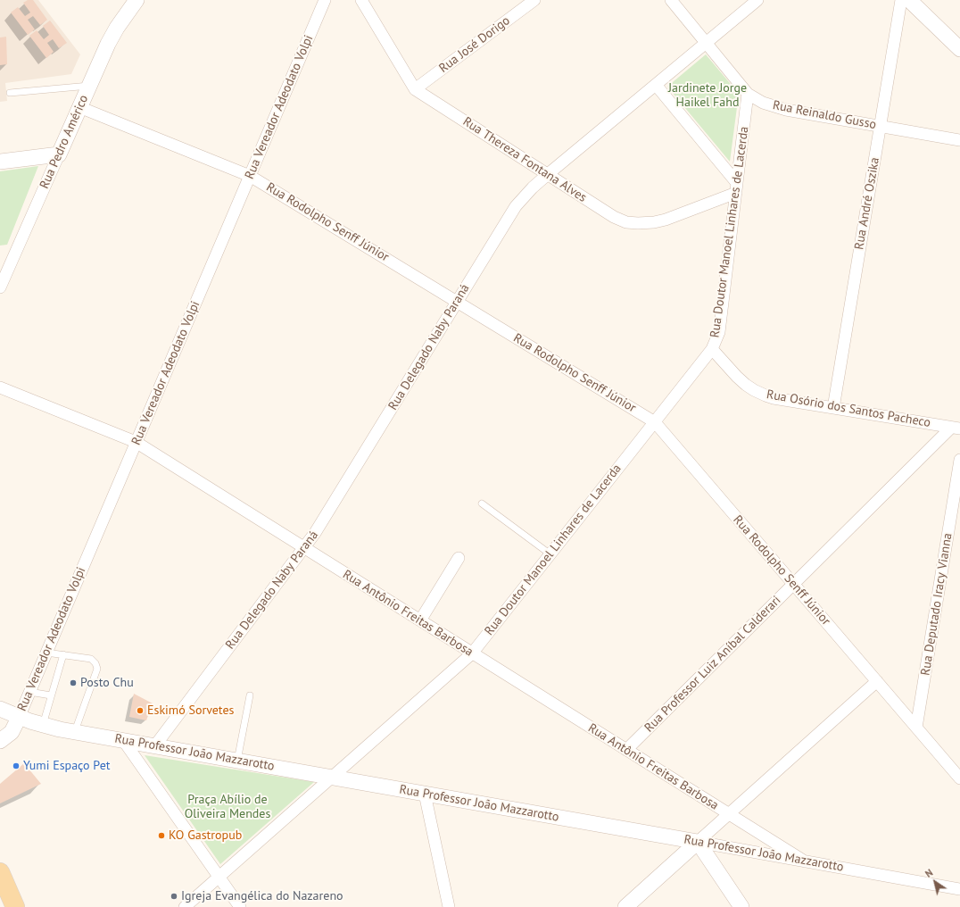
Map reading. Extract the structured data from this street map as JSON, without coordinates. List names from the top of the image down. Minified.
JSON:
{"streets":{"street":["Rua José Dorigo","Rua Vereador Adeodato Volpi","Rua Reinaldo Gusso","Rua Pedro Américo","Rua Thereza Fontana Alves","Rua André Oszika","Rua Rodolpho Senff Júnior","Rua Doutor Manoel Linhares de Lacerda","Rua Delegado Naby Paraná","Rua Osório dos Santos Pacheco","Rua Deputado Iracy Vianna","Rua Antônio Freitas Barbosa","Rua Professor Luiz Aníbal Calderari","Rua Professor João Mazzarotto"]},"crossings":[["Rua José Dorigo","Rua Thereza Fontana Alves"],["Rua Vereador Adeodato Volpi","Rua Rodolpho Senff Júnior"],["Rua Vereador Adeodato Volpi","Rua Antônio Freitas Barbosa"],["Rua Vereador Adeodato Volpi","Rua Professor João Mazzarotto"],["Rua Reinaldo Gusso","Rua André Oszika"],["Rua Reinaldo Gusso","Rua Doutor Manoel Linhares de Lacerda"],["Rua Reinaldo Gusso","Rua Delegado Naby Paraná"],["Rua Pedro Américo","Rua Rodolpho Senff Júnior"],["Rua Thereza Fontana Alves","Rua Doutor Manoel Linhares de Lacerda"],["Rua Thereza Fontana Alves","Rua Delegado Naby Paraná"],["Rua André Oszika","Rua Osório dos Santos Pacheco"],["Rua Rodolpho Senff Júnior","Rua Doutor Manoel Linhares de Lacerda"],["Rua Rodolpho Senff Júnior","Rua Delegado Naby Paraná"],["Rua Rodolpho Senff Júnior","Rua Deputado Iracy Vianna"],["Rua Rodolpho Senff Júnior","Rua Professor Luiz Aníbal Calderari"],["Rua Doutor Manoel Linhares de Lacerda","Rua Osório dos Santos Pacheco"],["Rua Doutor Manoel Linhares de Lacerda","Rua Antônio Freitas Barbosa"],["Rua Doutor Manoel Linhares de Lacerda","Rua Professor João Mazzarotto"],["Rua Delegado Naby Paraná","Rua Antônio Freitas Barbosa"],["Rua Delegado Naby Paraná","Rua Professor João Mazzarotto"],["Rua Osório dos Santos Pacheco","Rua Professor Luiz Aníbal Calderari"],["Rua Antônio Freitas Barbosa","Rua Professor Luiz Aníbal Calderari"],["Rua Antônio Freitas Barbosa","Rua Professor João Mazzarotto"]],"parks":["Jardinete Jorge Haikel Fahd","Praça Abílio de Oliveira Mendes"],"places":["Posto Chu","Eskimó Sorvetes","Yumi Espaço Pet","KO Gastropub","Igreja Evangélica do Nazareno"],"north":"top left"}
